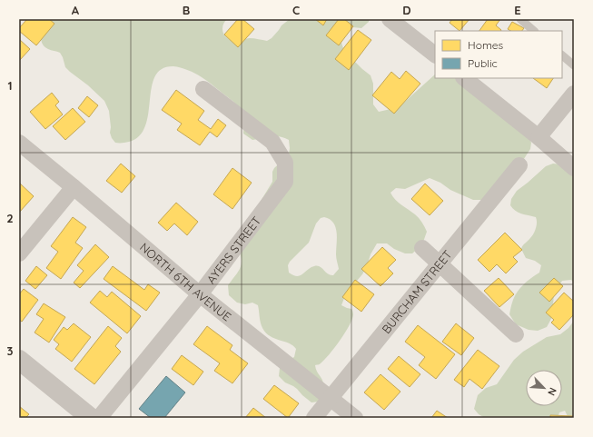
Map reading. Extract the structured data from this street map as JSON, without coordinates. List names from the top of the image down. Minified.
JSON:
{"streets":{"street":["AYERS STREET","NORTH 6TH AVENUE","BURCHAM STREET"]},"crossings":[["AYERS STREET","NORTH 6TH AVENUE"],["NORTH 6TH AVENUE","BURCHAM STREET"]],"legend":["Homes","Public"],"north":"bottom right","grid":{"columns":["A","B","C","D","E"],"rows":["1","2","3"]}}
